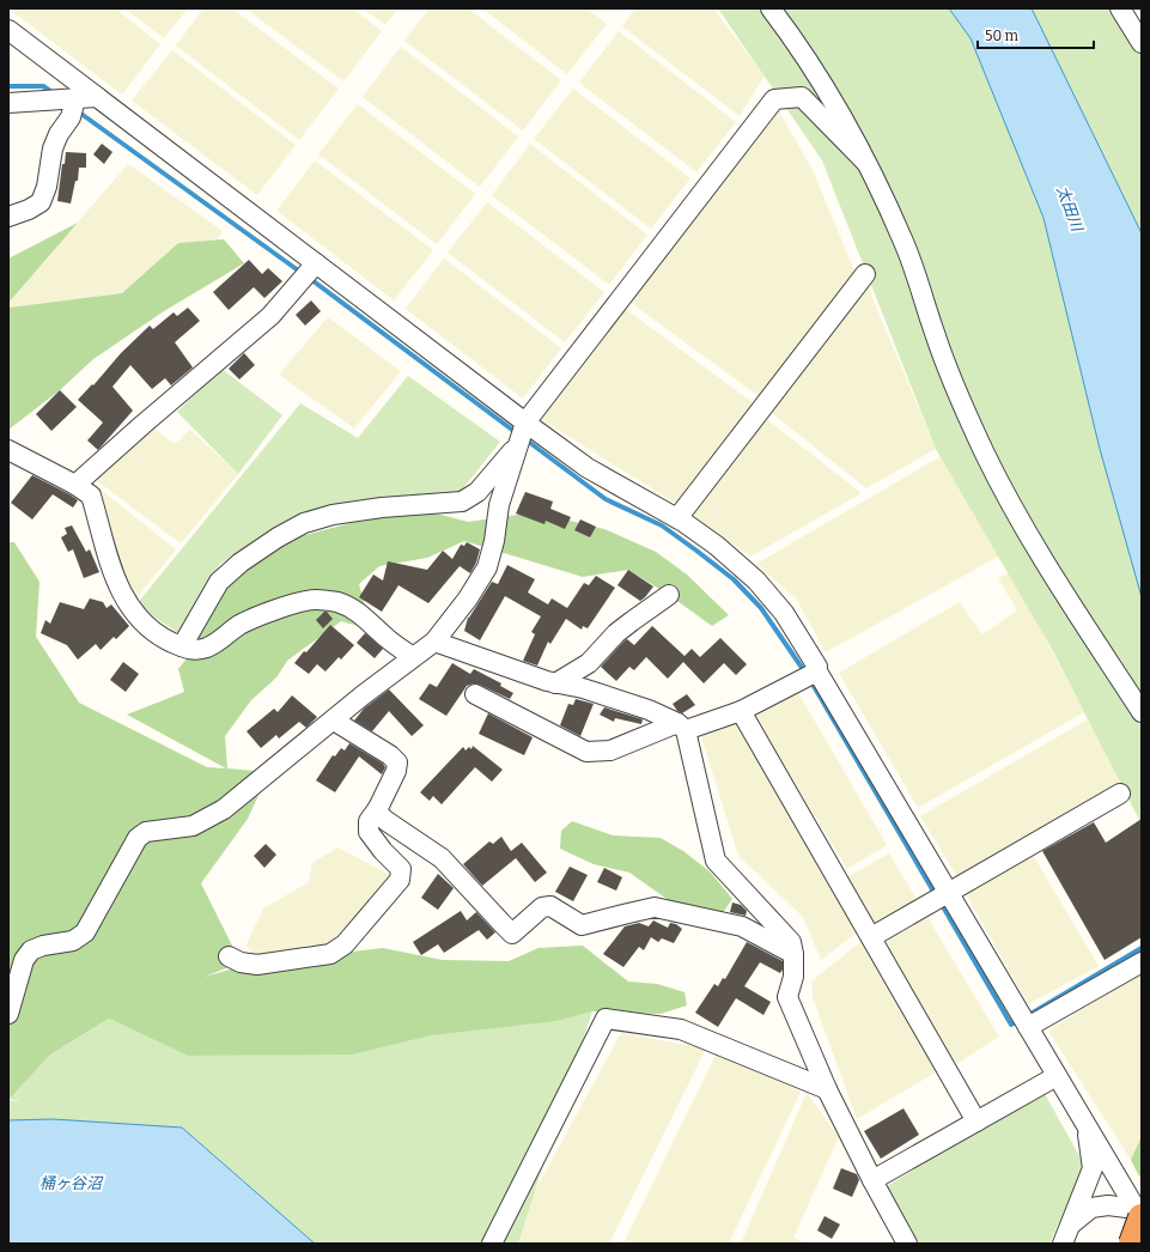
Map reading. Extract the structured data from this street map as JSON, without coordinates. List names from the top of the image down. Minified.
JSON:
{"water":["太田川","桶ヶ谷沼"],"scale_bar":"50 m"}
